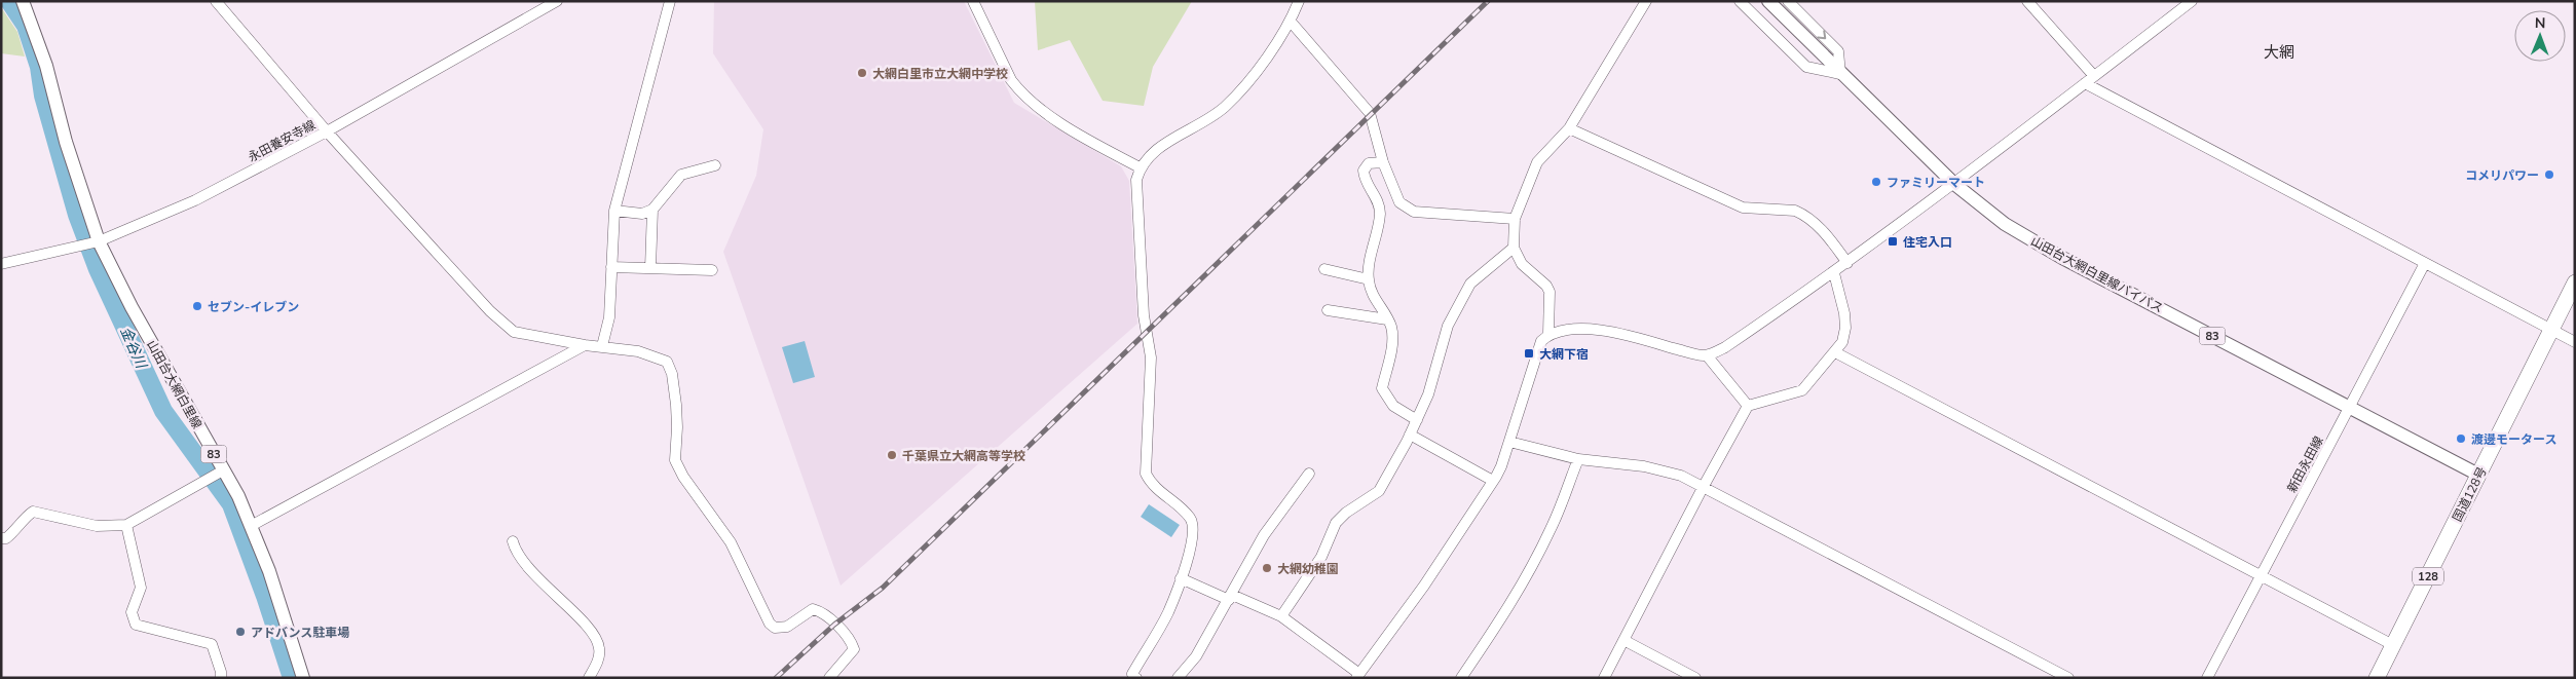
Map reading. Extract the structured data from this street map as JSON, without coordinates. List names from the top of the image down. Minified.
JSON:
{"streets":{"highway":["国道128号","128"],"main road":["山田台大網白里線バイパス","83","山田台大網白里線"],"street":["永田養安寺線","新田永田線"]},"crossings":[["永田養安寺線","山田台大網白里線"],["山田台大網白里線バイパス","新田永田線"],["山田台大網白里線バイパス","国道128号"]],"districts":["大網"],"water":["金谷川"],"places":{"other":["大網白里市立大網中学校","コメリパワー","ファミリーマート","セブン-イレブン","渡邊モータース","千葉県立大網高等学校","大網幼稚園","アドバンス駐車場"],"transit":["住宅入口","大網下宿"]},"north":"top"}
